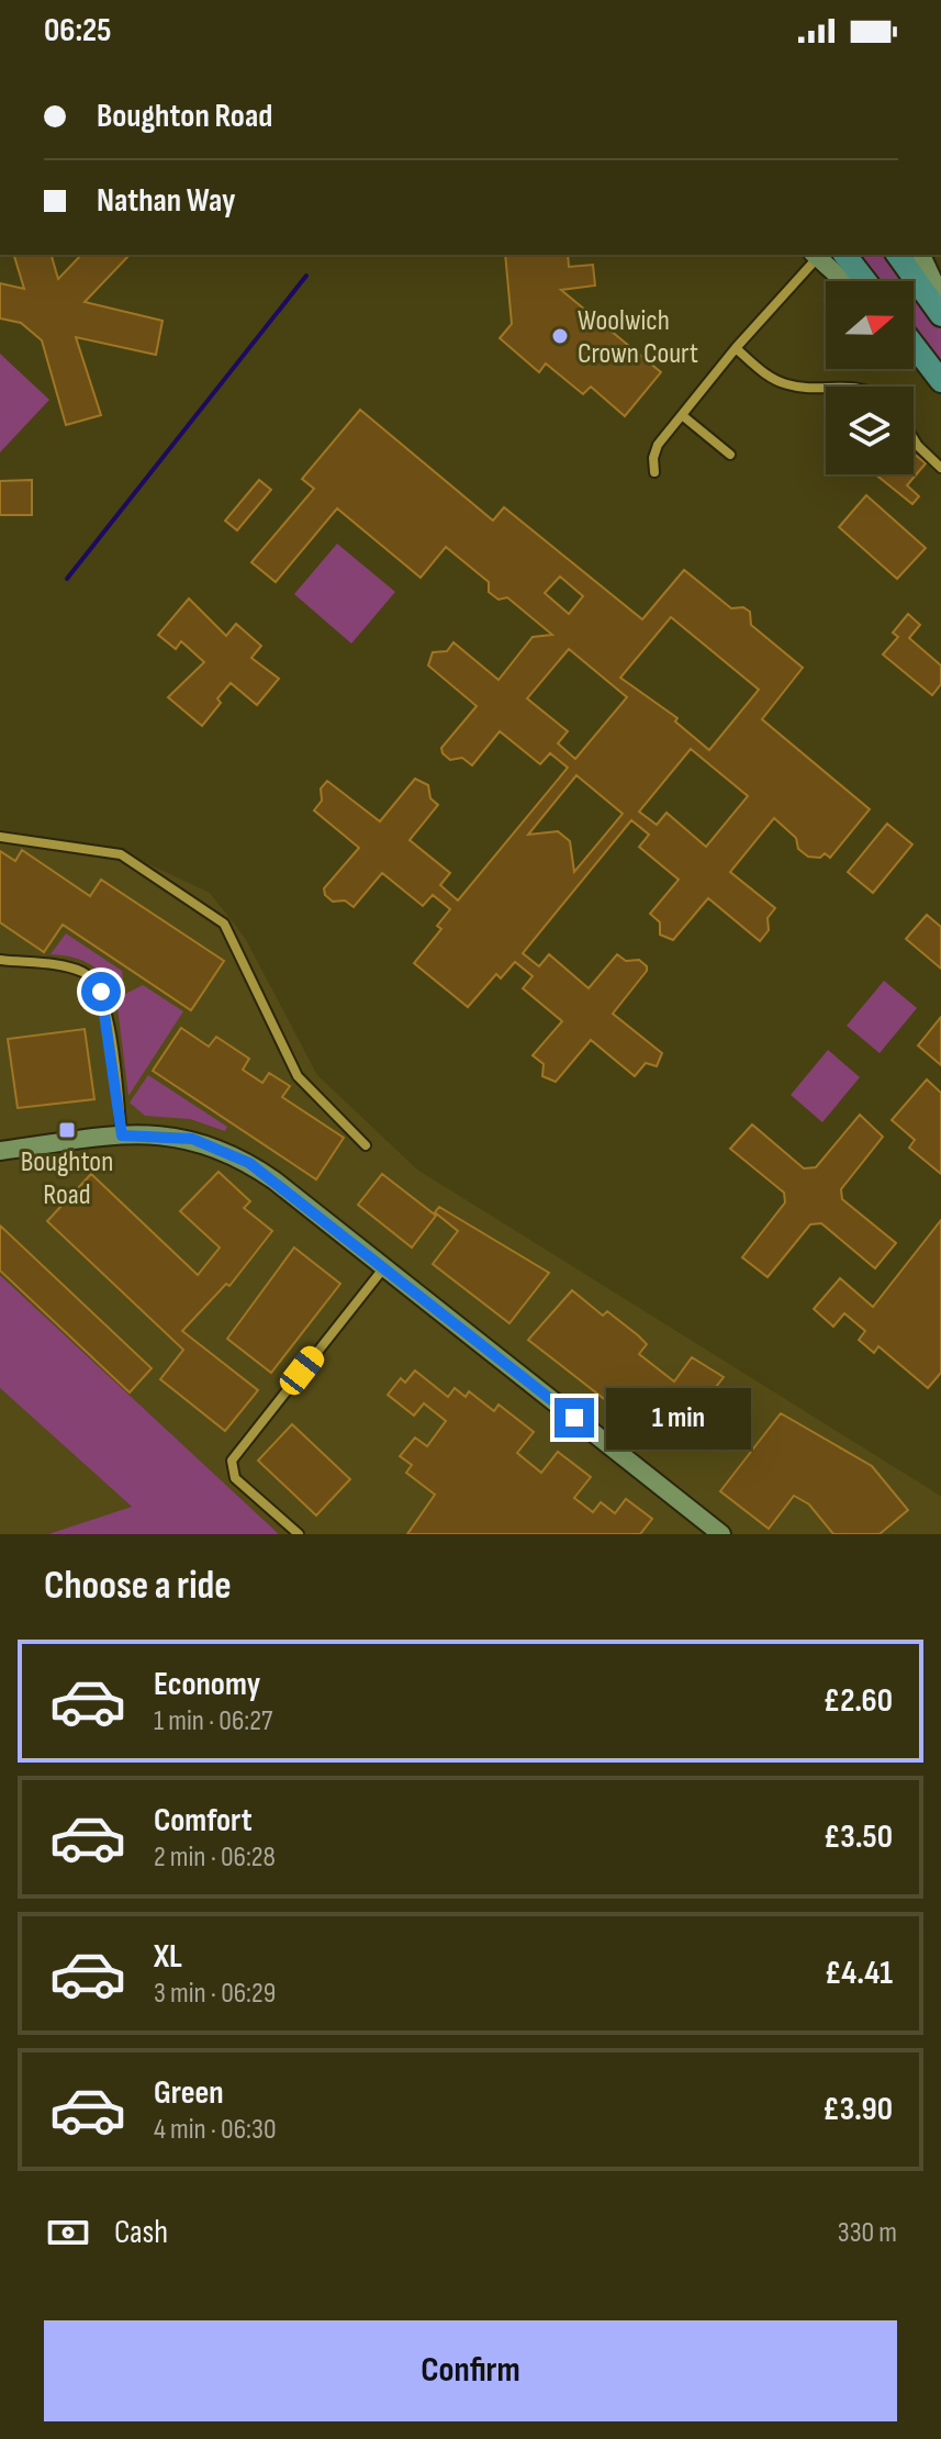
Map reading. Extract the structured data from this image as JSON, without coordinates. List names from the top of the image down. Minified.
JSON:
{"places":{"other":["Woolwich Crown Court"],"transit":["Boughton Road"]},"north":"right","page":{"status":"06:25","banner":["Boughton Road","Nathan Way"],"bubble":"1 min","heading":"Choose a ride","list":[{"name":"Economy","note":"1 min · 06:27","value":"£2.60"},{"name":"Comfort","note":"2 min · 06:28","value":"£3.50"},{"name":"XL","note":"3 min · 06:29","value":"£4.41"},{"name":"Green","note":"4 min · 06:30","value":"£3.90"}],"pay":["Cash","330 m"],"buttons":"Confirm"}}
